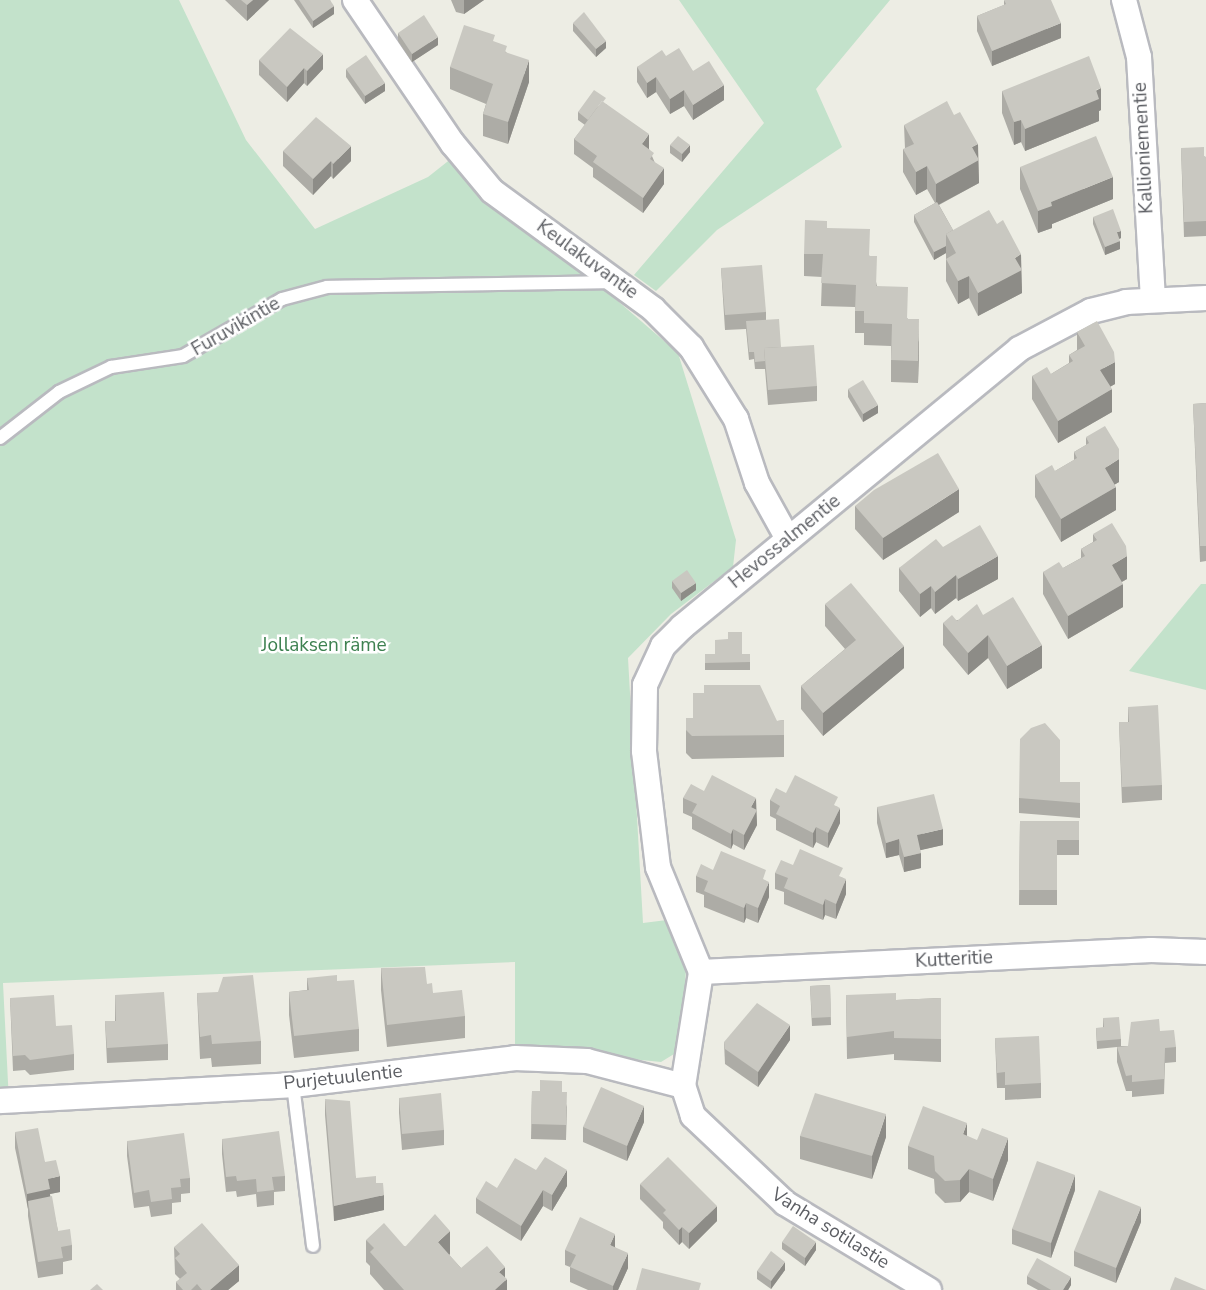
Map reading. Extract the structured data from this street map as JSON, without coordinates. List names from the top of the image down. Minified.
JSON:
{"streets":{"street":["Kallioniementie","Keulakuvantie","Hevossalmentie","Kutteritie","Purjetuulentie","Vanha sotilastie"],"lane":["Furuvikintie"]},"crossings":[["Kallioniementie","Hevossalmentie"],["Keulakuvantie","Furuvikintie"],["Keulakuvantie","Hevossalmentie"],["Hevossalmentie","Kutteritie"],["Hevossalmentie","Vanha sotilastie"],["Kutteritie","Vanha sotilastie"],["Purjetuulentie","Vanha sotilastie"]],"parks":["Jollaksen räme"]}
